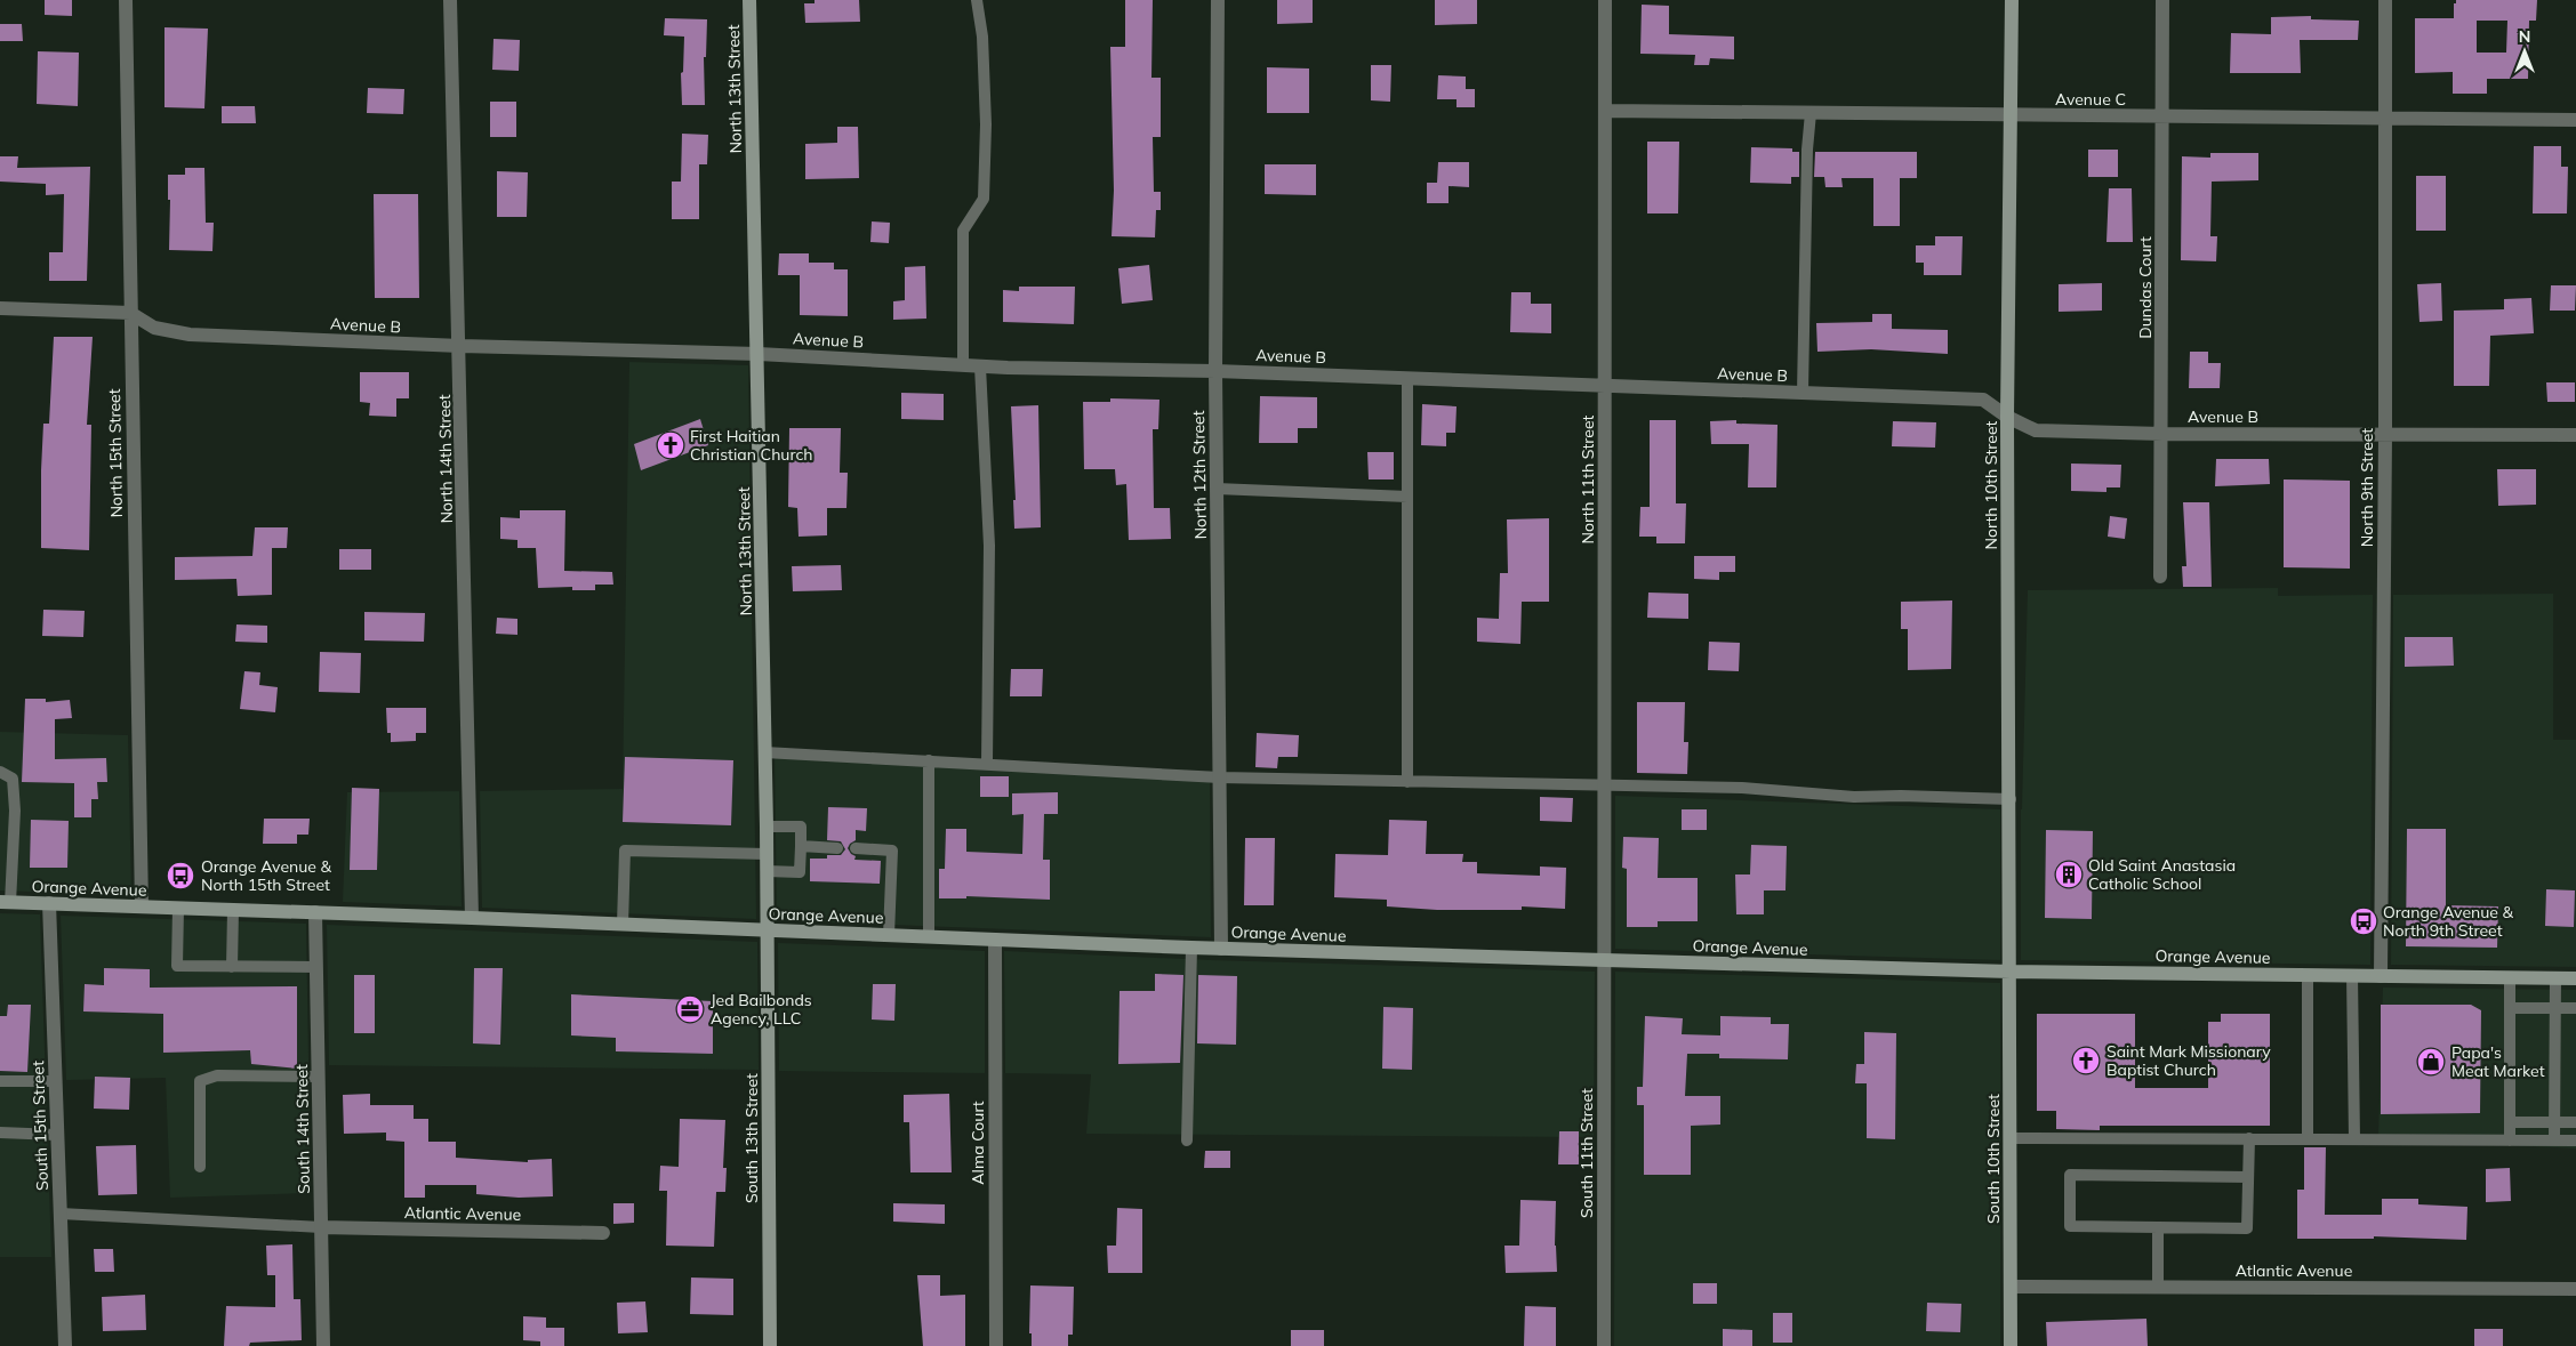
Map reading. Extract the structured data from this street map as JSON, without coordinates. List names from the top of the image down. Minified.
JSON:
{"streets":{"street":["North 13th Street","Avenue C","Dundas Court","Avenue B","North 15th Street","North 14th Street","North 12th Street","North 11th Street","North 10th Street","North 9th Street","Orange Avenue","South 15th Street","South 14th Street","South 13th Street","Alma Court","South 11th Street","South 10th Street","Atlantic Avenue"]},"crossings":[["North 13th Street","Avenue B"],["North 13th Street","Orange Avenue"],["North 13th Street","South 13th Street"],["Avenue C","Dundas Court"],["Avenue C","North 11th Street"],["Avenue C","North 10th Street"],["Avenue C","North 9th Street"],["Dundas Court","Avenue B"],["Avenue B","North 15th Street"],["Avenue B","North 14th Street"],["Avenue B","North 12th Street"],["Avenue B","North 11th Street"],["Avenue B","North 10th Street"],["Avenue B","North 9th Street"],["North 15th Street","Orange Avenue"],["North 14th Street","Orange Avenue"],["North 12th Street","Orange Avenue"],["North 11th Street","Orange Avenue"],["North 11th Street","South 11th Street"],["North 10th Street","Orange Avenue"],["North 10th Street","South 10th Street"],["North 9th Street","Orange Avenue"],["Orange Avenue","South 15th Street"],["Orange Avenue","South 14th Street"],["Orange Avenue","South 13th Street"],["Orange Avenue","Alma Court"],["Orange Avenue","South 11th Street"],["Orange Avenue","South 10th Street"],["South 14th Street","Atlantic Avenue"],["South 10th Street","Atlantic Avenue"]],"places":{"church":["First Haitian Christian Church","Saint Mark Missionary Baptist Church"],"building":["Old Saint Anastasia Catholic School"],"bus stop":["Orange Avenue & North 15th Street","Orange Avenue & North 9th Street"],"office":["Jed Bailbonds Agency, LLC"],"shop":["Papa's Meat Market"]},"north":"top"}
